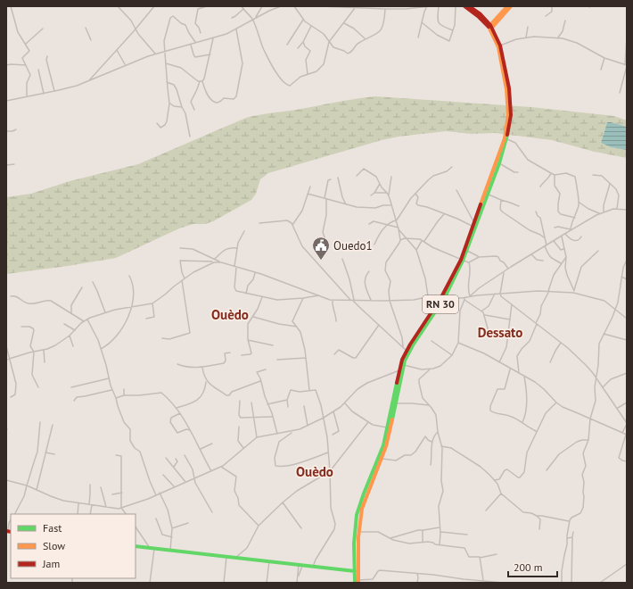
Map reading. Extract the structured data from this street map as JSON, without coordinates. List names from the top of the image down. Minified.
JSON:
{"streets":{"main road":["RN 30"]},"districts":["Ouèdo","Dessato","Ouèdo"],"places":{"public building":["Ouedo1"]},"legend":["Fast","Slow","Jam"],"scale_bar":"200 m"}
